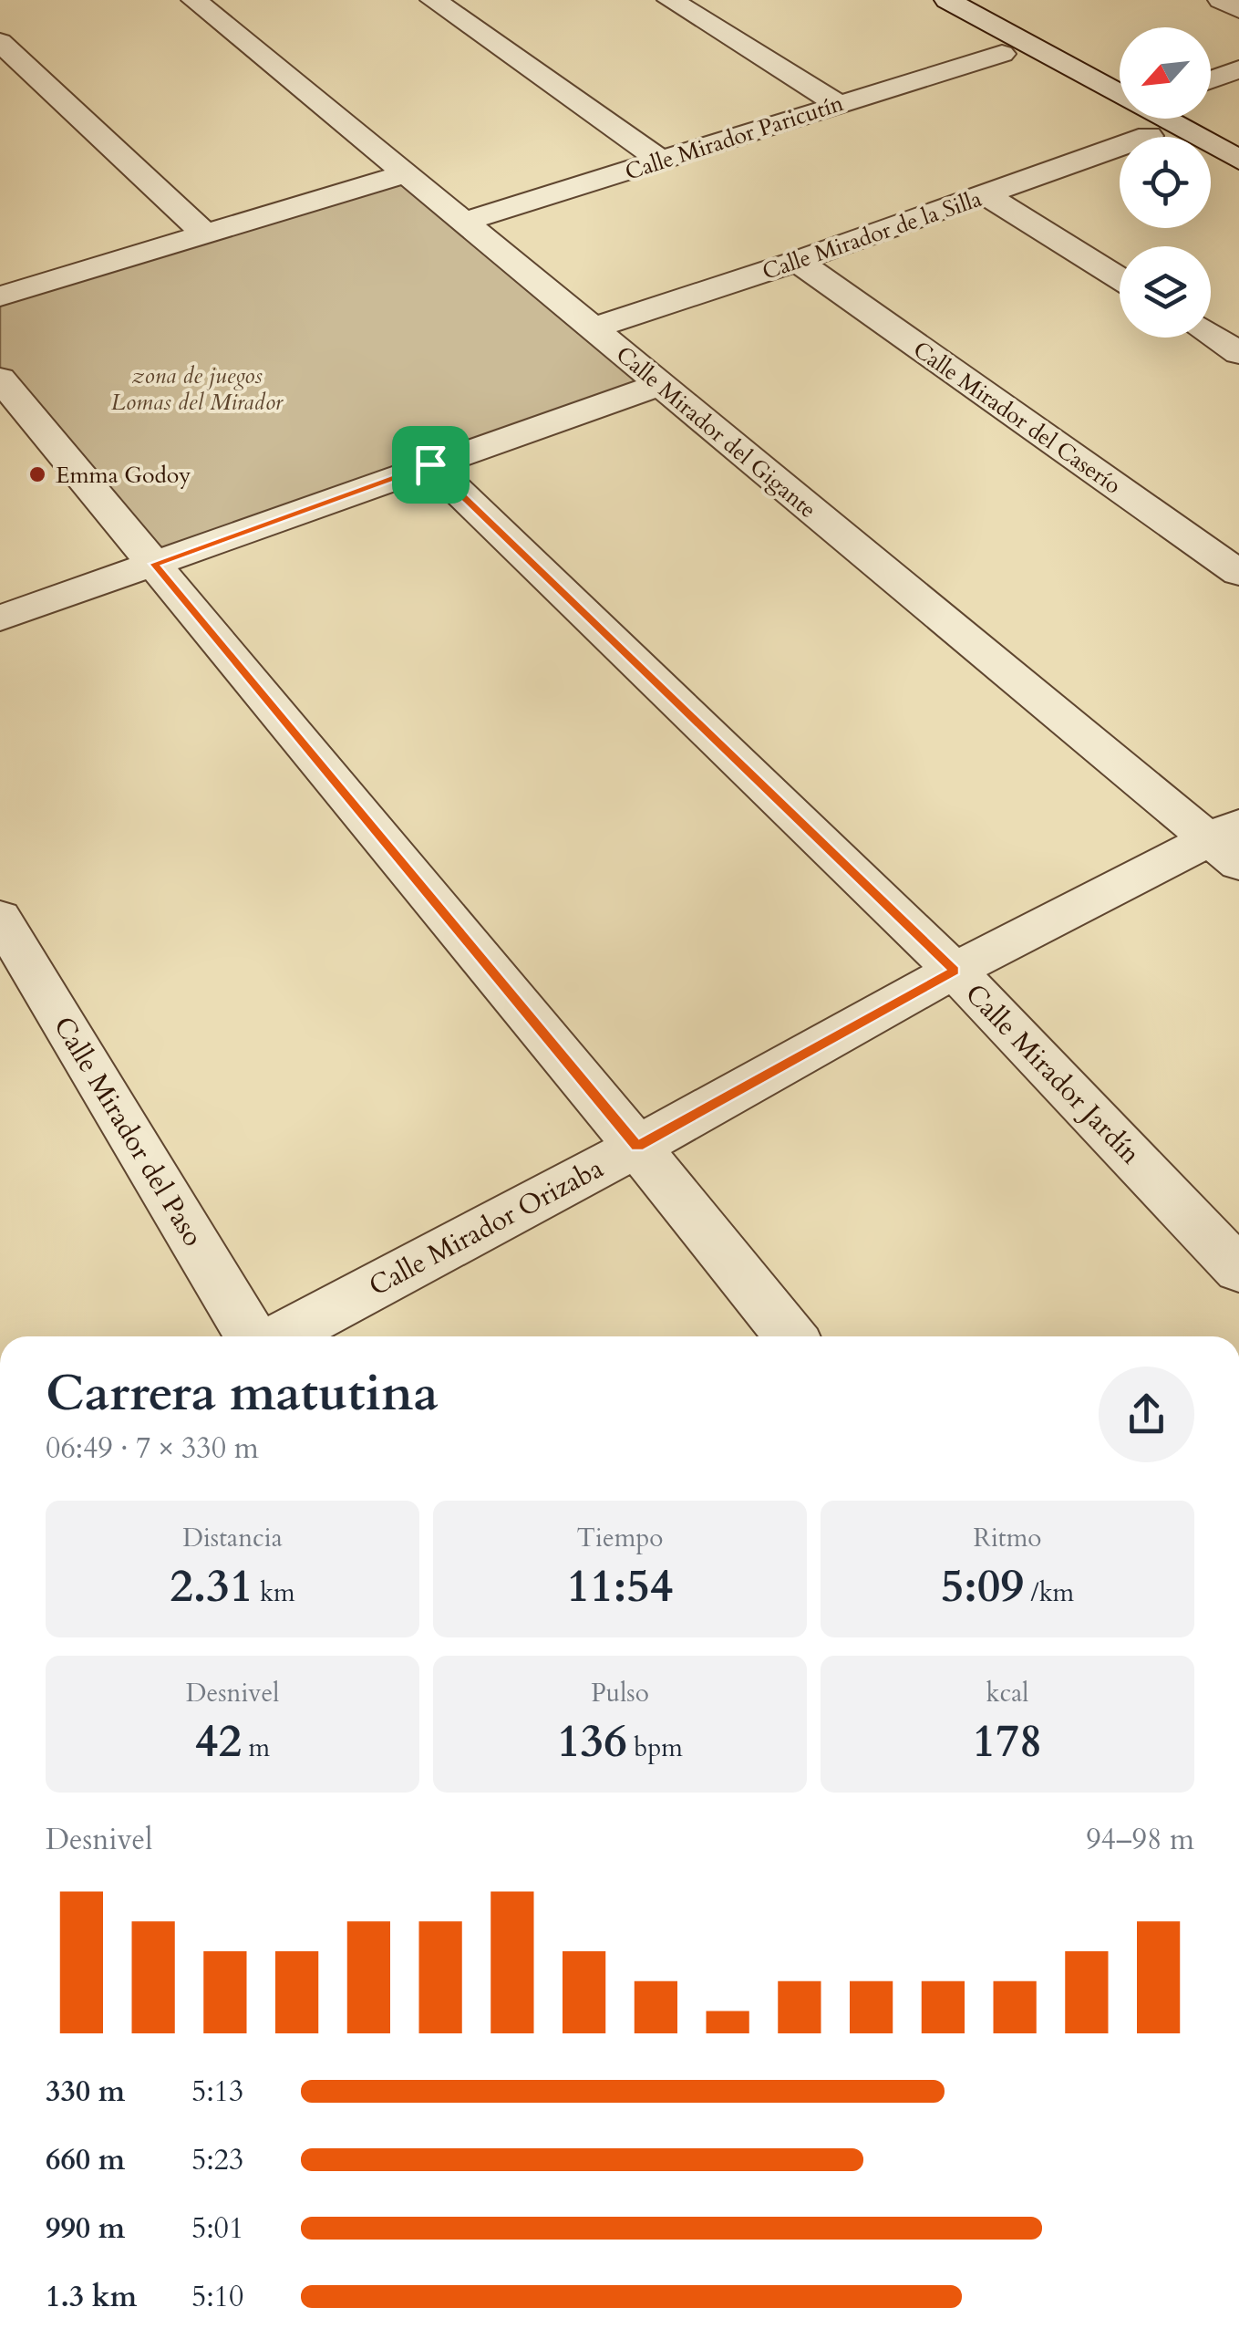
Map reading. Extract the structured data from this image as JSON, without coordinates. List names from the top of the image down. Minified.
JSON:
{"streets":{"street":["Calle Mirador Paricutín","Calle Mirador de la Silla","Calle Mirador del Caserío","Calle Mirador del Gigante","Calle Mirador Jardín","Calle Mirador del Paso","Calle Mirador Orizaba"]},"crossings":[["Calle Mirador Paricutín","Calle Mirador del Gigante"],["Calle Mirador de la Silla","Calle Mirador del Caserío"],["Calle Mirador de la Silla","Calle Mirador del Gigante"],["Calle Mirador del Gigante","Calle Mirador Orizaba"],["Calle Mirador Jardín","Calle Mirador Orizaba"]],"parks":["zona de juegos Lomas del Mirador"],"places":["Emma Godoy"],"north":"bottom left","page":{"heading":["Carrera matutina","06:49 · 7 × 330 m"],"stats":[["Distancia","2.31 km"],["Tiempo","11:54"],["Ritmo","5:09 /km"],["Desnivel","42 m"],["Pulso","136 bpm"],["kcal","178"]],"chart":["Desnivel","94–98 m"],"list":[{"name":"330 m","note":"5:13"},{"name":"660 m","note":"5:23"},{"name":"990 m","note":"5:01"},{"name":"1.3 km","note":"5:10"}]}}
